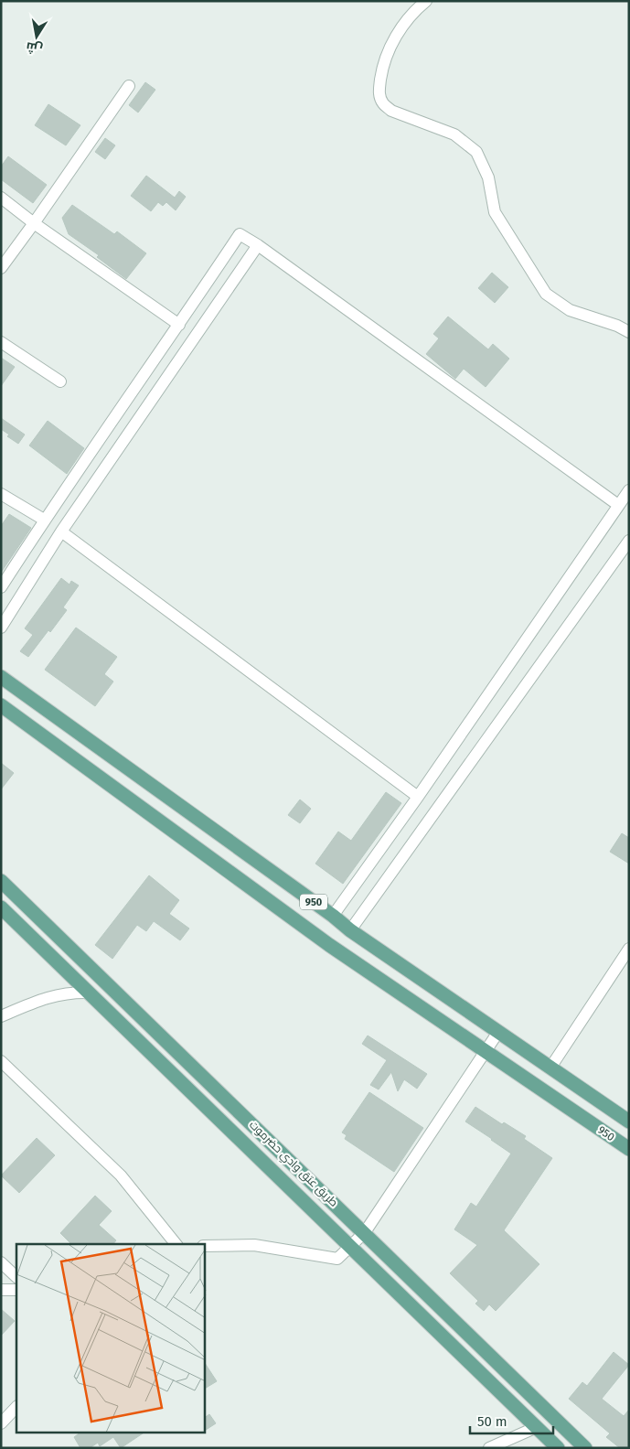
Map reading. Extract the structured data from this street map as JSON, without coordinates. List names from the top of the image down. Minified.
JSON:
{"streets":{"main road":["950","طريق عتق وادي حضرموت"]},"scale_bar":"50 m","north":"bottom"}
